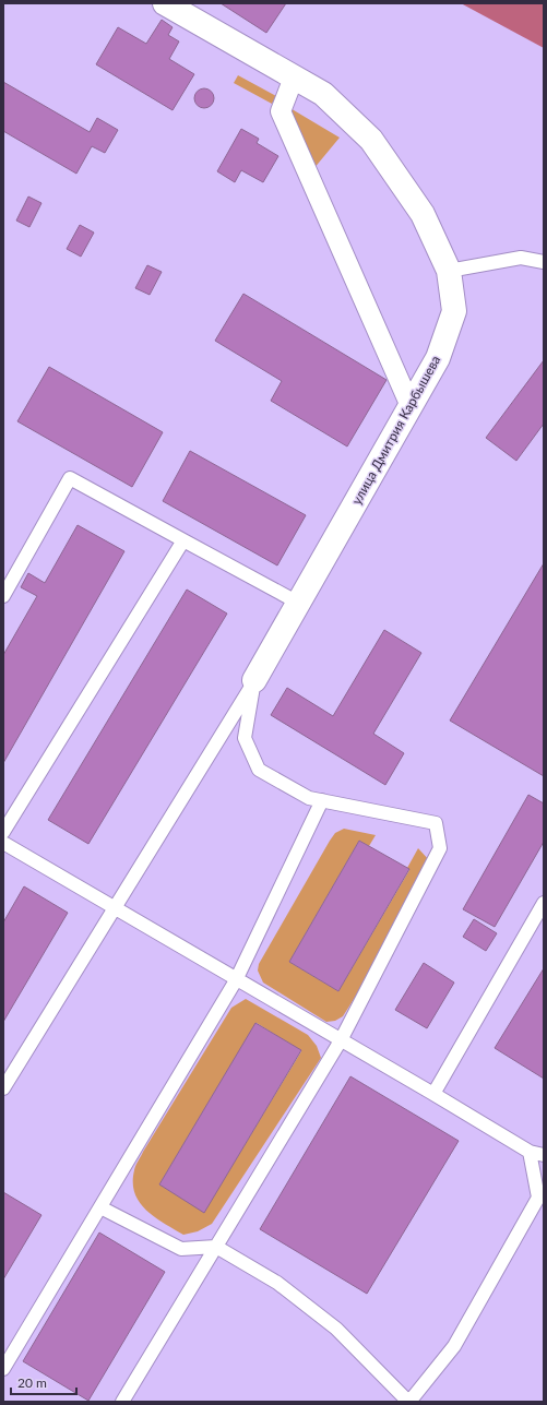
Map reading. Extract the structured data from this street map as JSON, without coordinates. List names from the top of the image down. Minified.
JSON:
{"streets":{"street":["улица Дмитрия Карбышева"]},"scale_bar":"20 m"}
